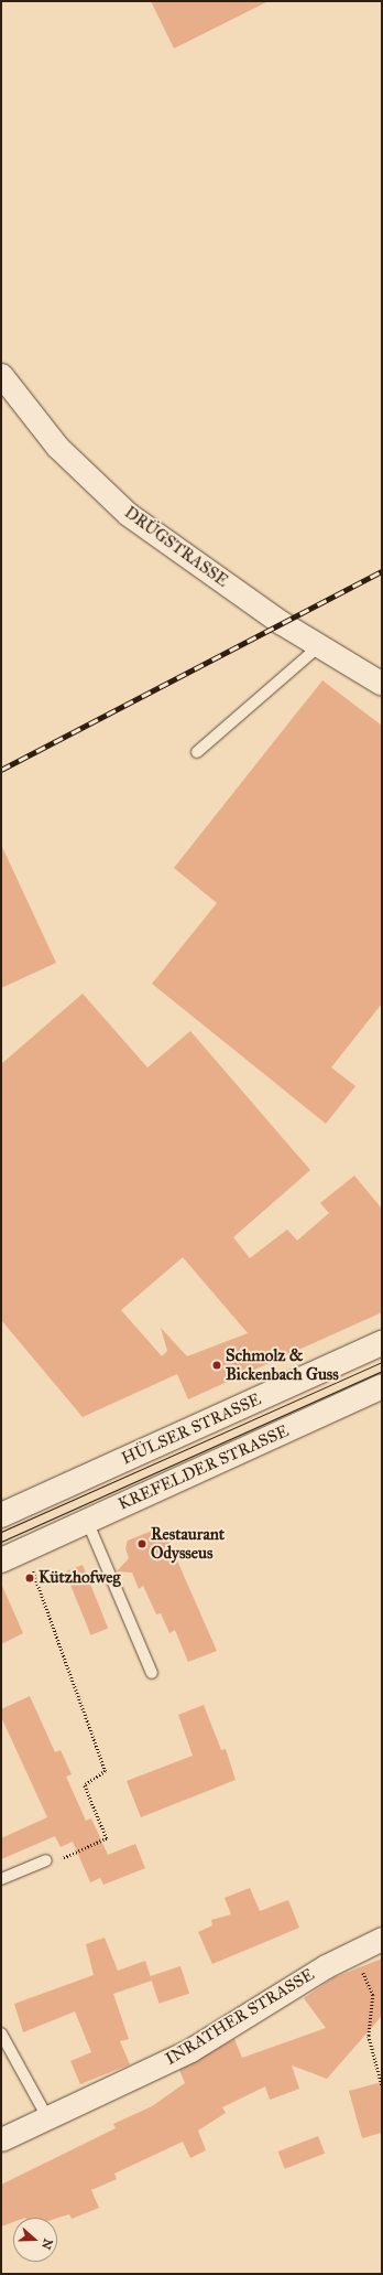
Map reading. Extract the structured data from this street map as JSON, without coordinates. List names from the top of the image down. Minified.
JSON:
{"streets":{"street":["DRÜGSTRASSE","HÜLSER STRASSE","KREFELDER STRASSE","INRATHER STRASSE"]},"places":["Schmolz & Bickenbach Guss","Restaurant Odysseus","Kützhofweg"],"north":"right"}
